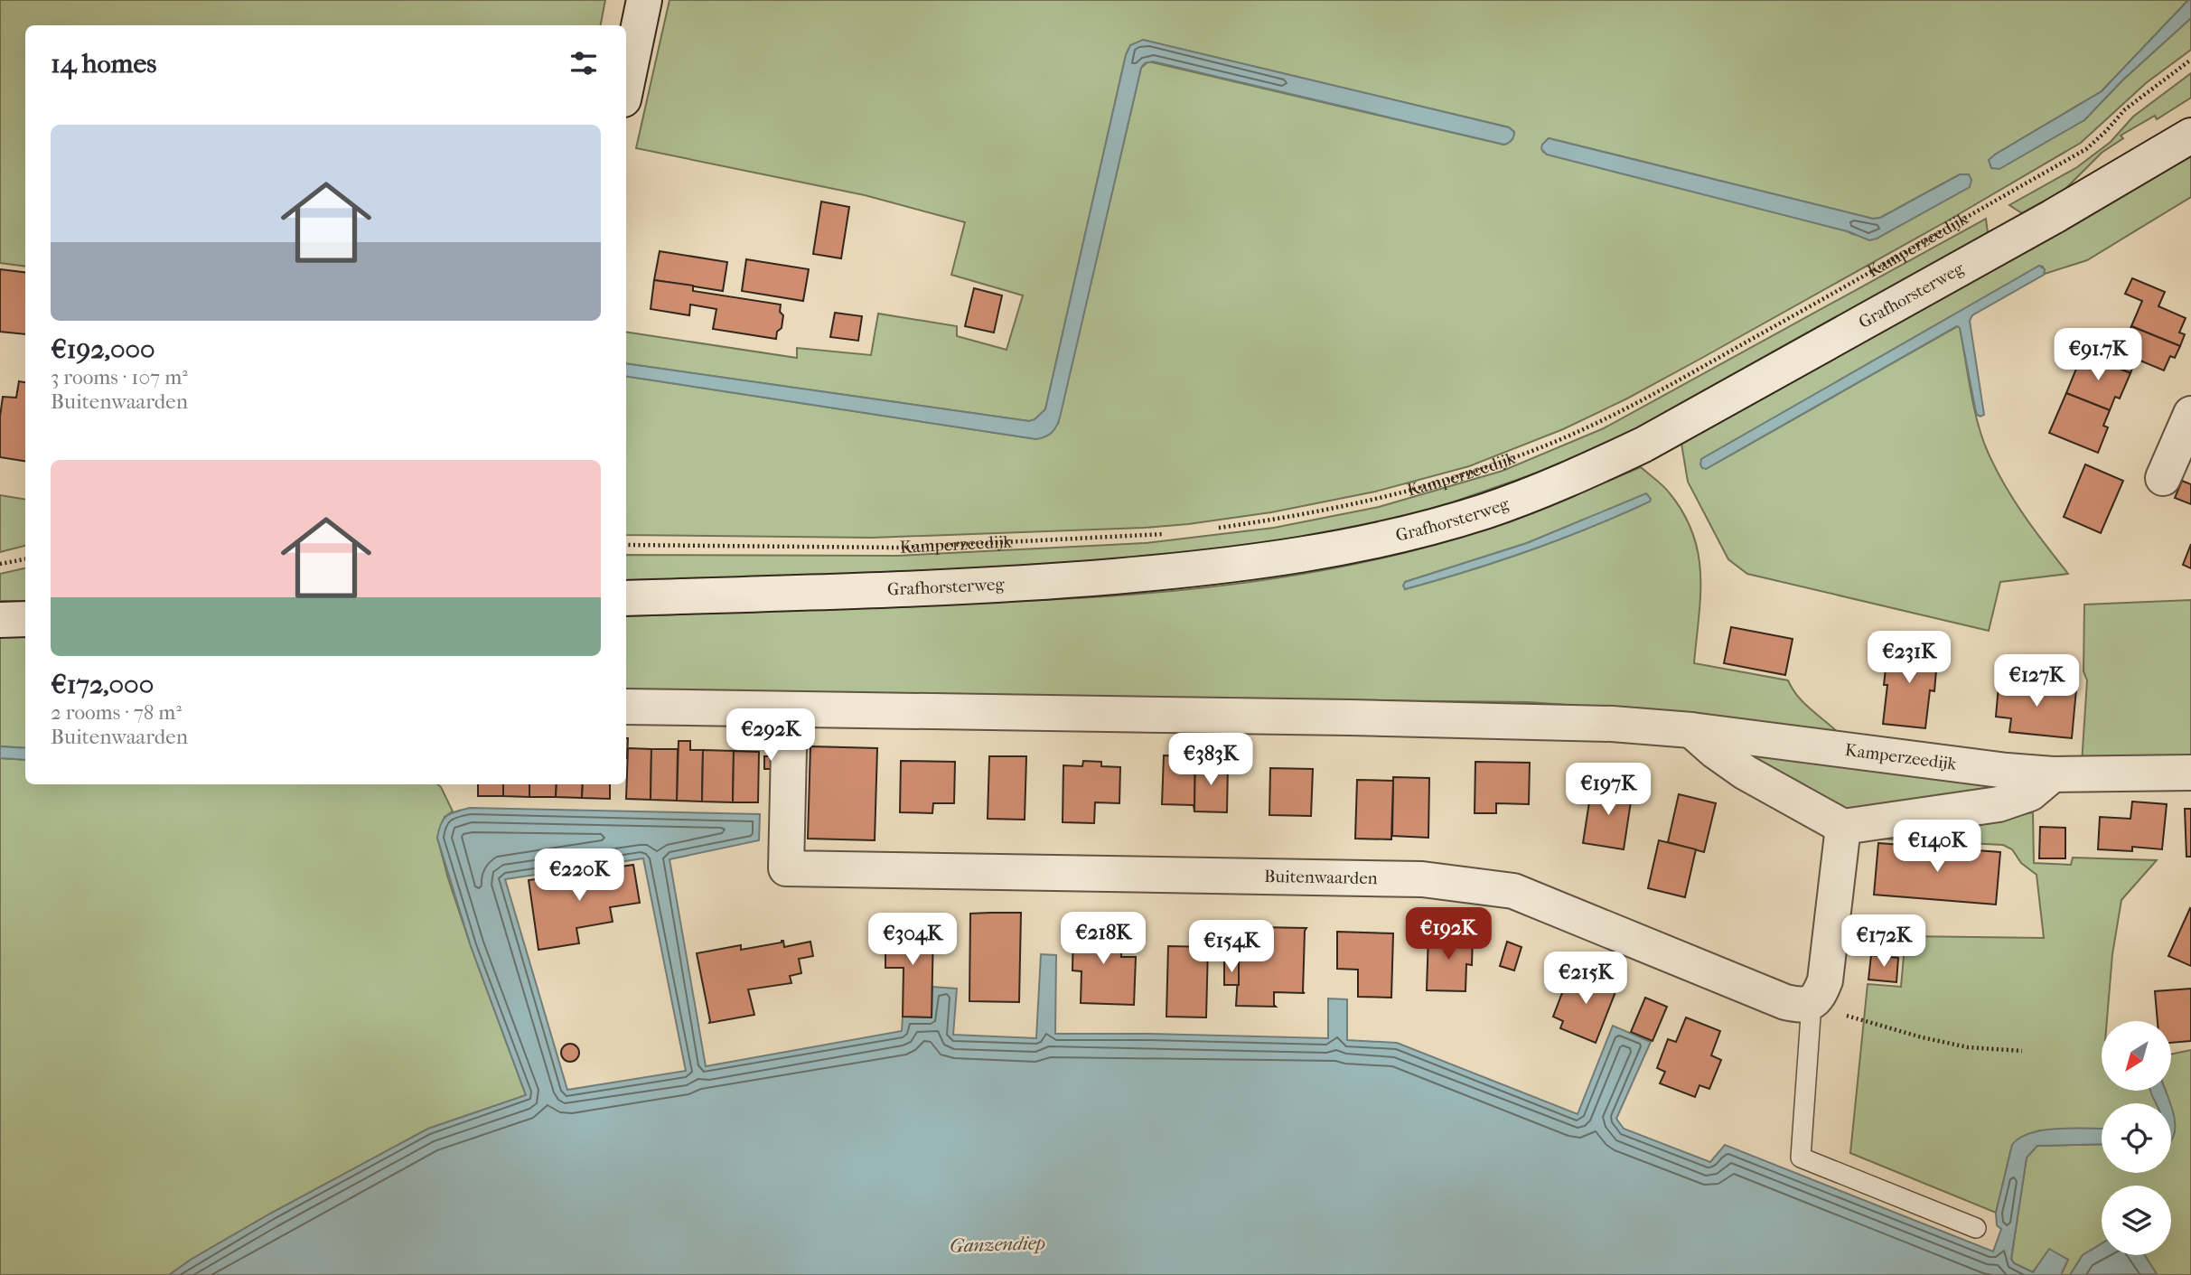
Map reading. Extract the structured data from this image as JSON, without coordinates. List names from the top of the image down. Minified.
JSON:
{"streets":{"street":["Kamperzeedijk","Grafhorsterweg","Buitenwaarden"]},"crossings":[["Kamperzeedijk","Buitenwaarden"]],"water":["Ganzendiep"],"north":"bottom left","page":{"heading":"14 homes","list":[{"name":"€192,000","note":"3 rooms · 107 m² · Buitenwaarden"},{"name":"€172,000","note":"2 rooms · 78 m² · Buitenwaarden"}],"price":["€91.7K","€231K","€127K","€292K","€383K","€197K","€140K","€220K","€192K","€218K","€304K","€172K","€154K","€215K"]}}
